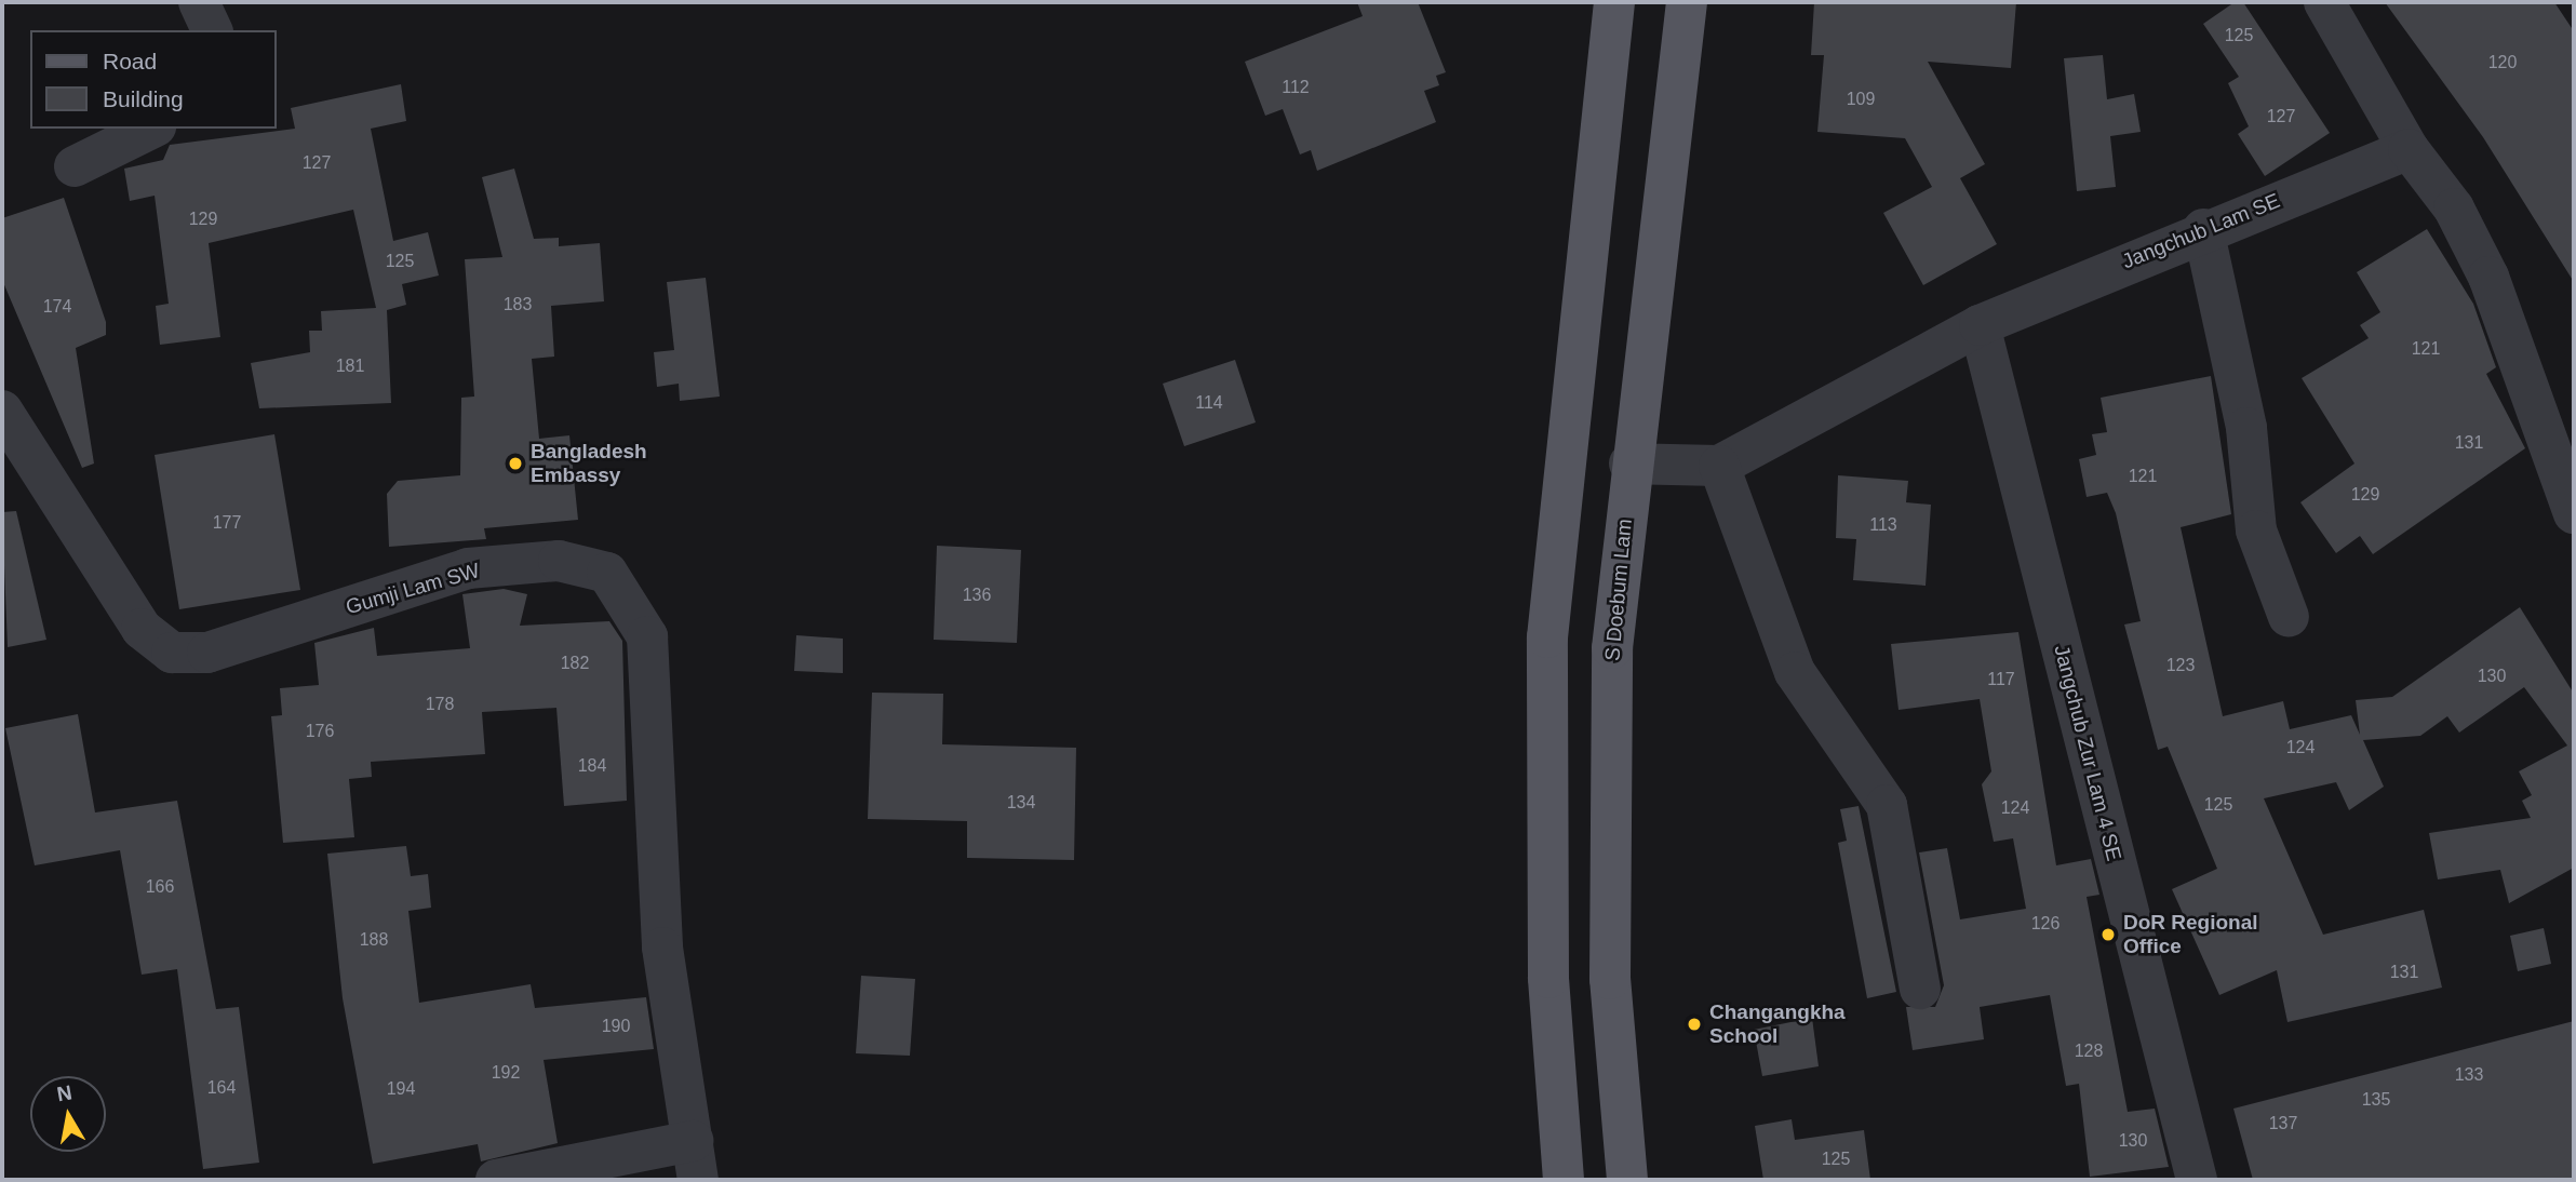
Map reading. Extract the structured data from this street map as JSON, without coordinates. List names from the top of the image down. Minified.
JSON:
{"streets":{"main road":["S Doebum Lam"],"street":["Jangchub Lam SE","Gumji Lam SW","Jangchub Zur Lam 4 SE"]},"crossings":[["Jangchub Lam SE","S Doebum Lam"],["Jangchub Lam SE","Jangchub Zur Lam 4 SE"]],"places":["Bangladesh Embassy","DoR Regional Office","Changangkha School"],"house_numbers":["125","120","112","109","127","127","129","125","183","174","121","181","114","131","121","129","177","113","136","182","123","130","117","178","176","124","184","134","125","124","166","126","188","131","190","128","192","133","164","194","135","137","130","125"],"legend":["Road","Building"],"north":"top"}
